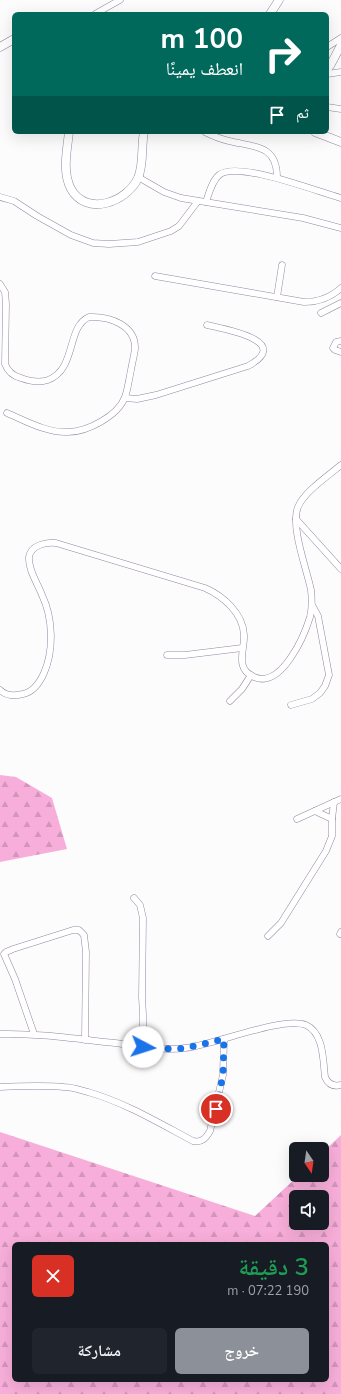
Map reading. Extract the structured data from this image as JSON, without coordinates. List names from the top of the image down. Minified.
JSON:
{"north":"bottom","page":{"turn":["100 m","انعطف يمينًا"],"then":"ثم","heading":["3 دقيقة","190 m · 07:22"],"buttons":["خروج","مشاركة"]}}
